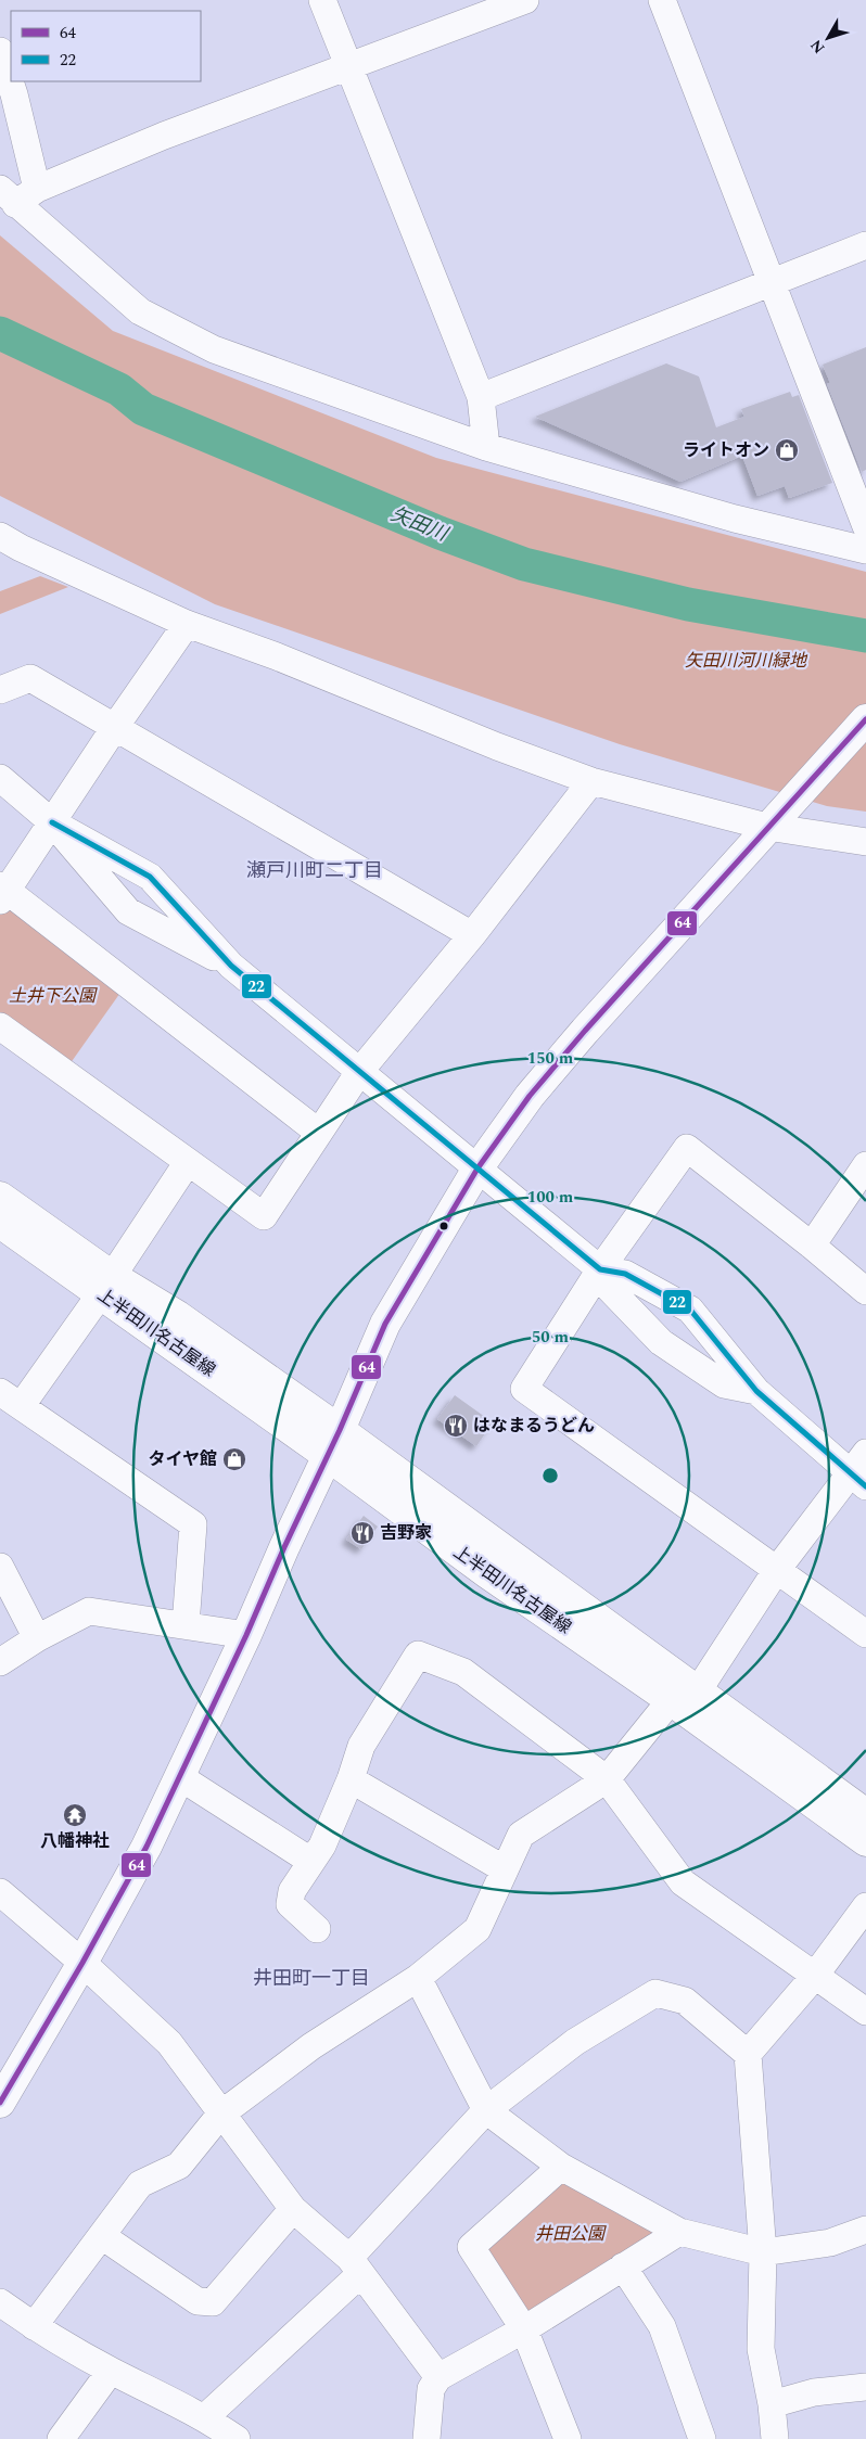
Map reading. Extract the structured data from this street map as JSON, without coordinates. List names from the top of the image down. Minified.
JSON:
{"streets":{"main road":["上半田川名古屋線"]},"districts":["瀬戸川町二丁目","井田町一丁目"],"water":["矢田川"],"parks":["矢田川河川緑地","土井下公園","井田公園"],"places":{"shop":["ライトオン","タイヤ館"],"restaurant":["はなまるうどん","吉野家"],"temple":["八幡神社"]},"lines":["transit line 64","transit line 22"],"legend":["64","22"],"north":"bottom left","rings":["150 m","100 m","50 m"]}
